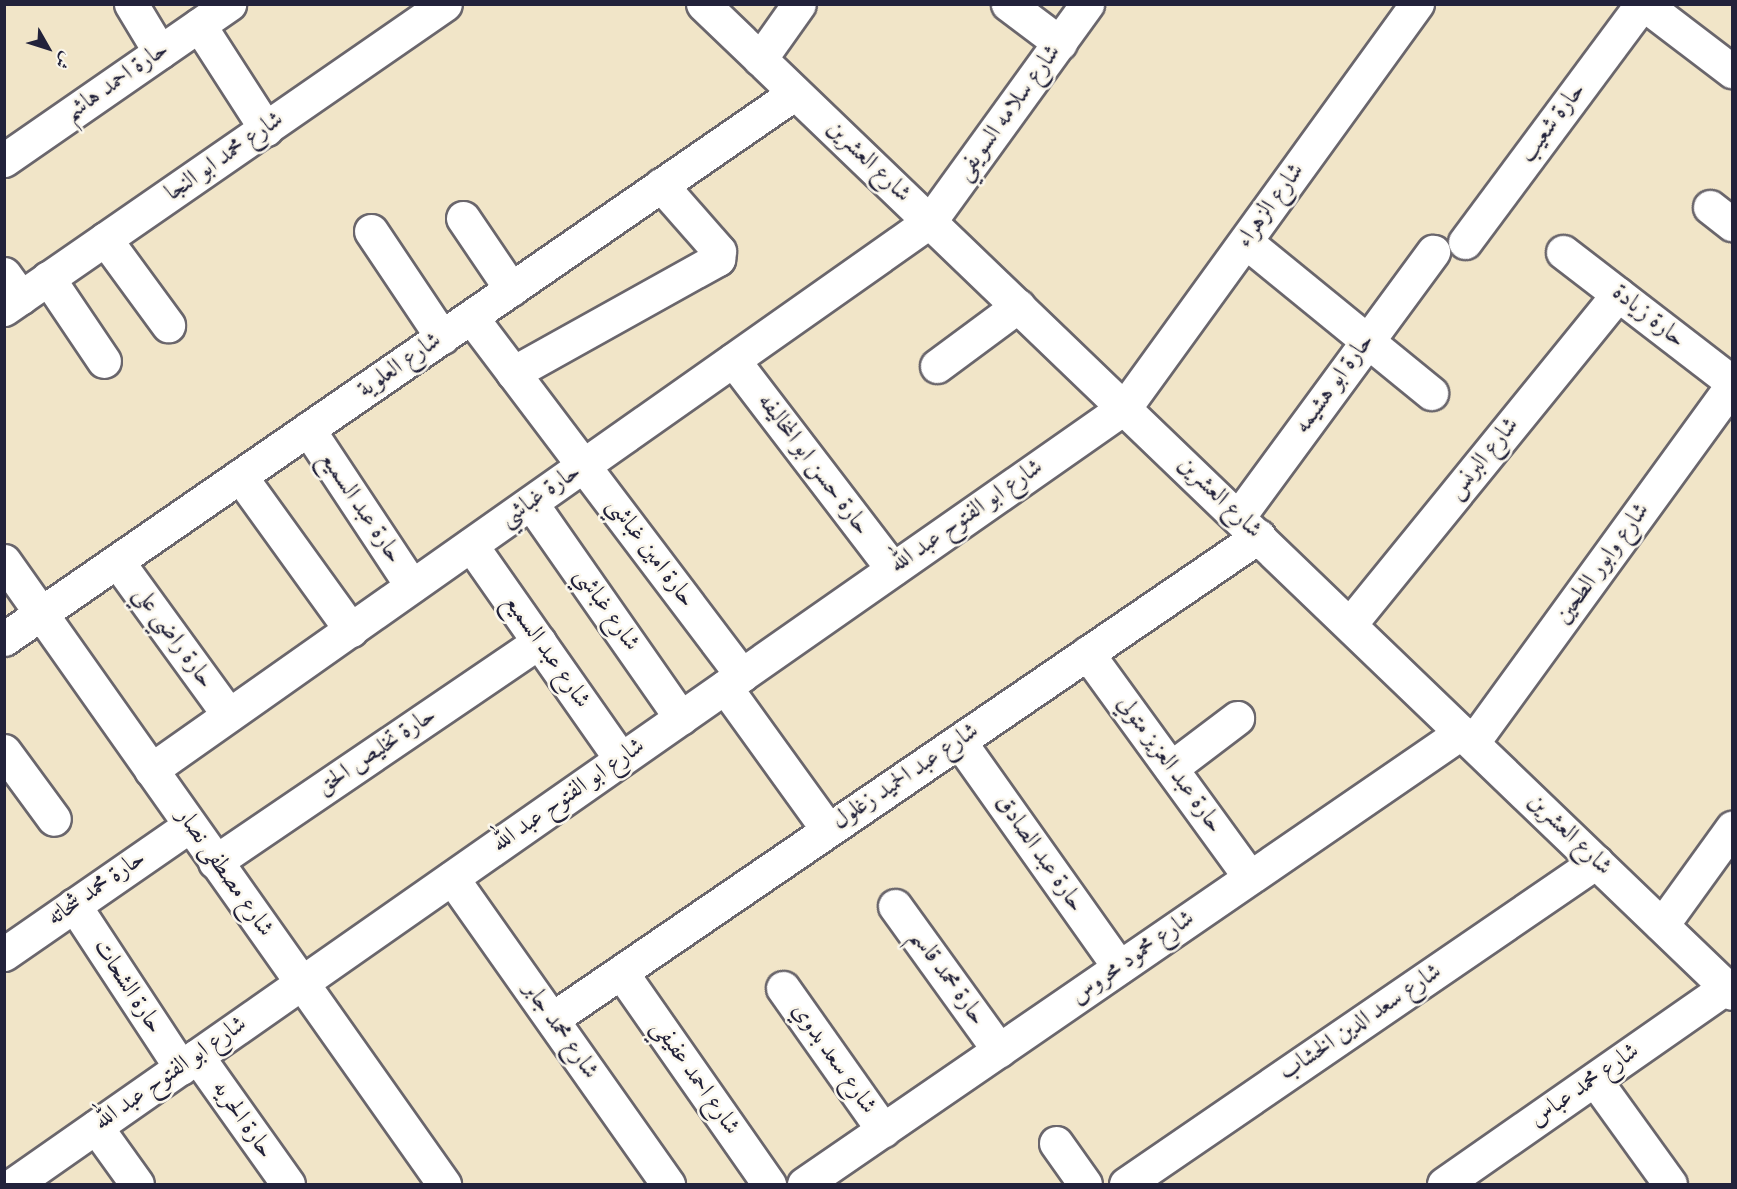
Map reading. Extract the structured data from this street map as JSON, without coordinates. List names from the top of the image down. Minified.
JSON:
{"streets":{"street":["حارة احمد هاشم","شارع سلامه السويفي","حارة شعيب","شارع محمد ابو النجا","شارع العشرين","شارع الزهراء","حارة زيادة","شارع العلوية","حارة ابو هشيمه","شارع البرنس","حارة حسن ابو المخاليفه","حارة غباشي","حارة عبد السميع","شارع ابو الفتوح عبد الله","حارة امين غباشي","شارع وابور الطحين","شارع غباشي","حارة راضي علي","شارع عبد السميع","حارة تخليص الحق","حارة عبد العزيز متولي","شارع عبد الحميد زغلول","حارة عبد الصادق","شارع مصطفى نصار","حارة محمد شحاته","شارع محمود محروس","حارة محمد قاسم","حارة الشحات","شارع سعد الدين الخشاب","شارع محمد جابر","شارع سعد بدوي","شارع احمد عفيفي","شارع محمد عباس","حارة الحريه"]},"crossings":[["شارع سلامه السويفي","شارع العشرين"],["شارع سلامه السويفي","حارة غباشي"],["شارع العشرين","شارع الزهراء"],["شارع العشرين","شارع العلوية"],["شارع العشرين","حارة ابو هشيمه"],["شارع العشرين","شارع البرنس"],["شارع العشرين","حارة غباشي"],["شارع العشرين","شارع ابو الفتوح عبد الله"],["شارع العشرين","شارع وابور الطحين"],["شارع العشرين","شارع عبد الحميد زغلول"],["شارع العشرين","شارع محمود محروس"],["شارع العشرين","شارع سعد الدين الخشاب"],["شارع العشرين","شارع محمد عباس"],["شارع الزهراء","شارع ابو الفتوح عبد الله"],["حارة زيادة","شارع البرنس"],["حارة زيادة","شارع وابور الطحين"],["شارع العلوية","حارة عبد السميع"],["شارع العلوية","حارة امين غباشي"],["شارع العلوية","حارة راضي علي"],["شارع العلوية","شارع مصطفى نصار"],["حارة ابو هشيمه","شارع عبد الحميد زغلول"],["حارة حسن ابو المخاليفه","حارة غباشي"],["حارة حسن ابو المخاليفه","شارع ابو الفتوح عبد الله"],["حارة غباشي","حارة عبد السميع"],["حارة غباشي","حارة امين غباشي"],["حارة غباشي","شارع غباشي"],["حارة غباشي","حارة راضي علي"],["حارة غباشي","شارع عبد السميع"],["حارة غباشي","شارع مصطفى نصار"],["شارع ابو الفتوح عبد الله","حارة امين غباشي"],["شارع ابو الفتوح عبد الله","شارع غباشي"],["شارع ابو الفتوح عبد الله","شارع عبد السميع"],["شارع ابو الفتوح عبد الله","شارع مصطفى نصار"],["شارع ابو الفتوح عبد الله","حارة الشحات"],["شارع ابو الفتوح عبد الله","شارع محمد جابر"],["شارع ابو الفتوح عبد الله","حارة الحريه"],["حارة امين غباشي","شارع عبد الحميد زغلول"],["شارع وابور الطحين","شارع محمود محروس"],["شارع عبد السميع","حارة تخليص الحق"],["حارة تخليص الحق","شارع مصطفى نصار"],["حارة عبد العزيز متولي","شارع عبد الحميد زغلول"],["حارة عبد العزيز متولي","شارع محمود محروس"],["شارع عبد الحميد زغلول","حارة عبد الصادق"],["شارع عبد الحميد زغلول","شارع محمد جابر"],["شارع عبد الحميد زغلول","شارع احمد عفيفي"],["حارة عبد الصادق","شارع محمود محروس"],["شارع مصطفى نصار","حارة محمد شحاته"],["حارة محمد شحاته","حارة الشحات"],["شارع محمود محروس","حارة محمد قاسم"],["شارع محمود محروس","شارع سعد بدوي"],["حارة الشحات","حارة الحريه"]],"north":"bottom right"}
